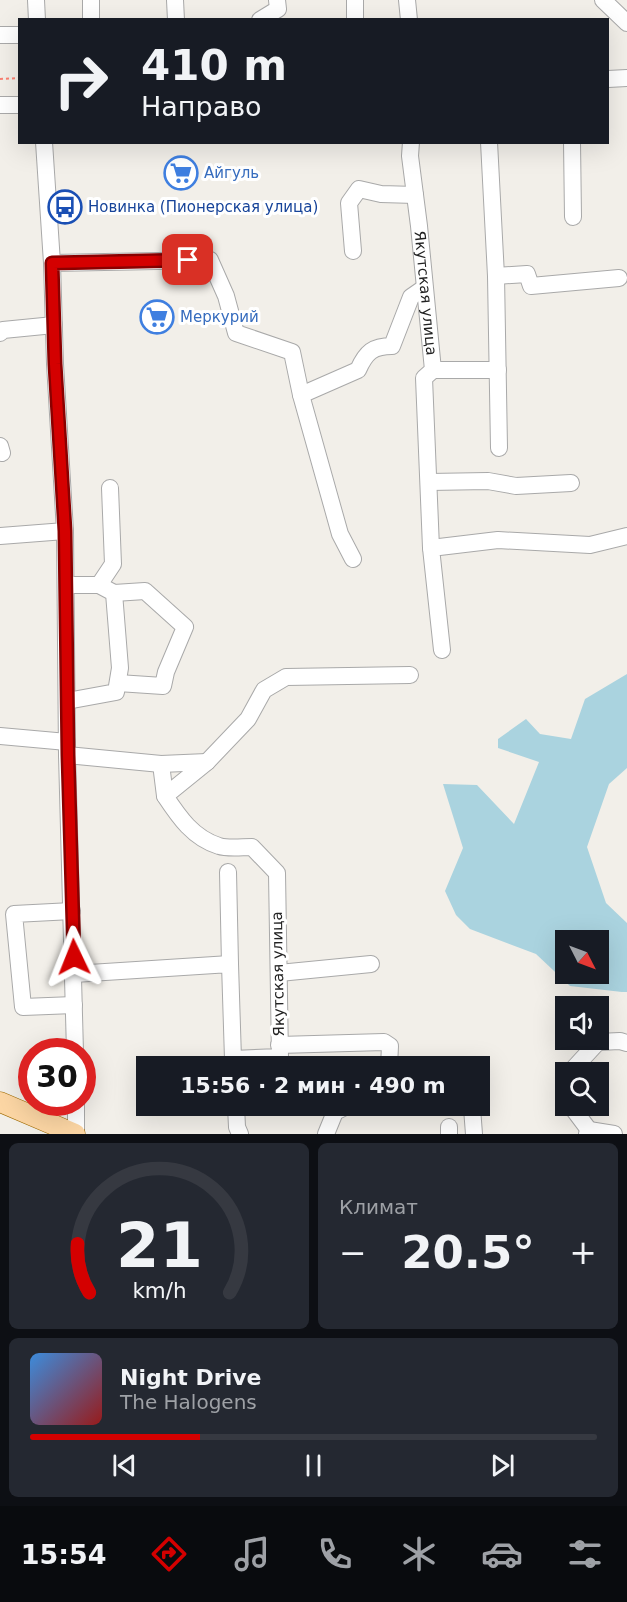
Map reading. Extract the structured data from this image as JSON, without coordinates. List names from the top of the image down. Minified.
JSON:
{"streets":{"street":["Якутская улица"]},"places":{"supermarket":["Айгуль","Меркурий"],"bus stop":["Новинка (Пионерская улица)"]},"north":"bottom right","page":{"turn":["410 m","Направо"],"limit":"30","trip":"15:56 · 2 мин · 490 m","tile":"Климат","heat":["−","20.5°","+"],"song":["Night Drive","The Halogens"],"tabs":"15:54","gauge":["21","km/h"]}}
